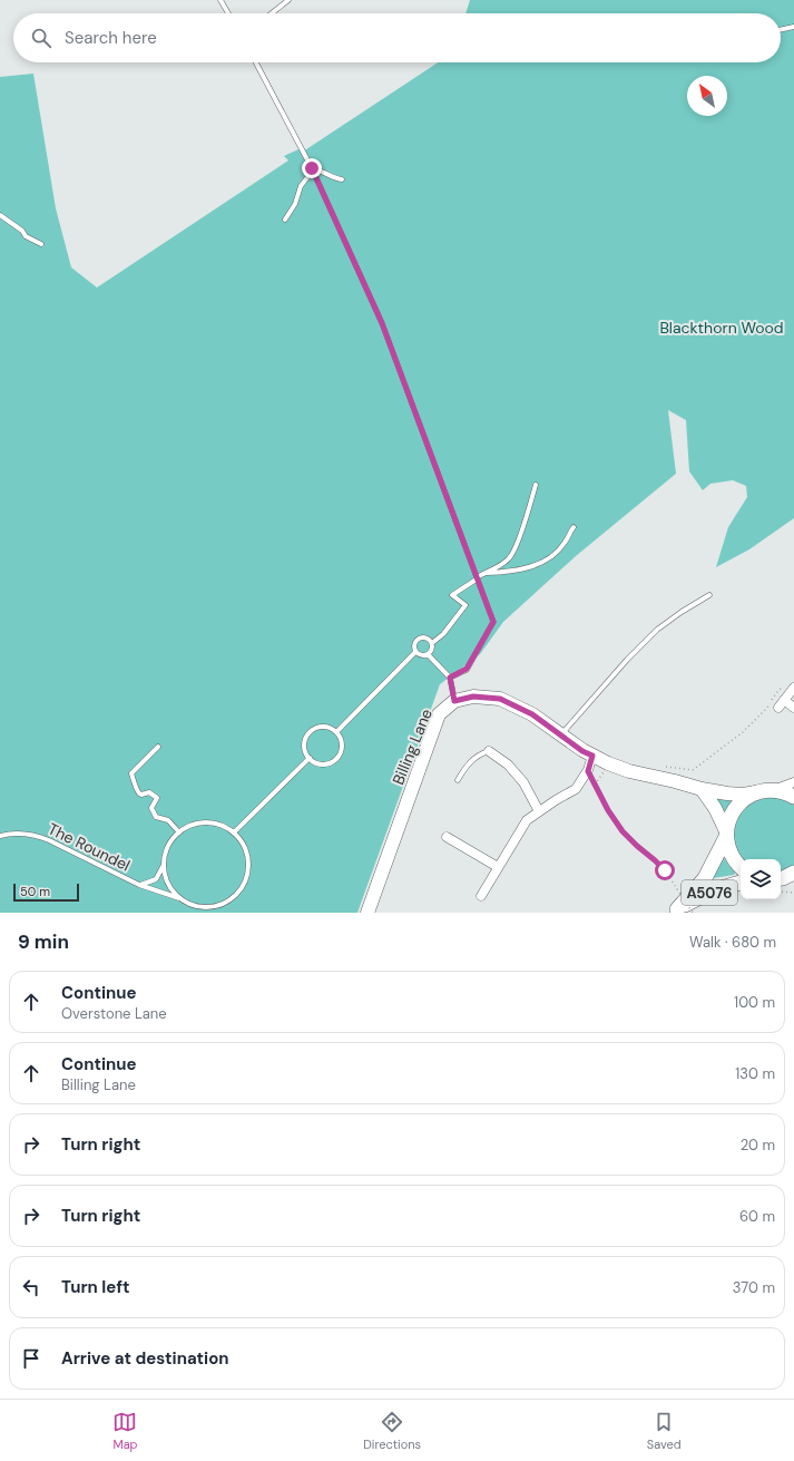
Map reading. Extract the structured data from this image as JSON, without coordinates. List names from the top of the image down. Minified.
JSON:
{"streets":{"main road":["A5076"],"street":["Billing Lane"],"lane":["The Roundel"]},"parks":["Blackthorn Wood"],"scale_bar":"50 m","north":"top left","page":{"search":"Search here","scale":"50 m","heading":["9 min","Walk · 680 m"],"list":[["Continue","Overstone Lane","100 m"],["Continue","Billing Lane","130 m"],["Turn right","20 m"],["Turn right","60 m"],["Turn left","370 m"],"Arrive at destination"],"nav":["Map","Directions","Saved"]}}
